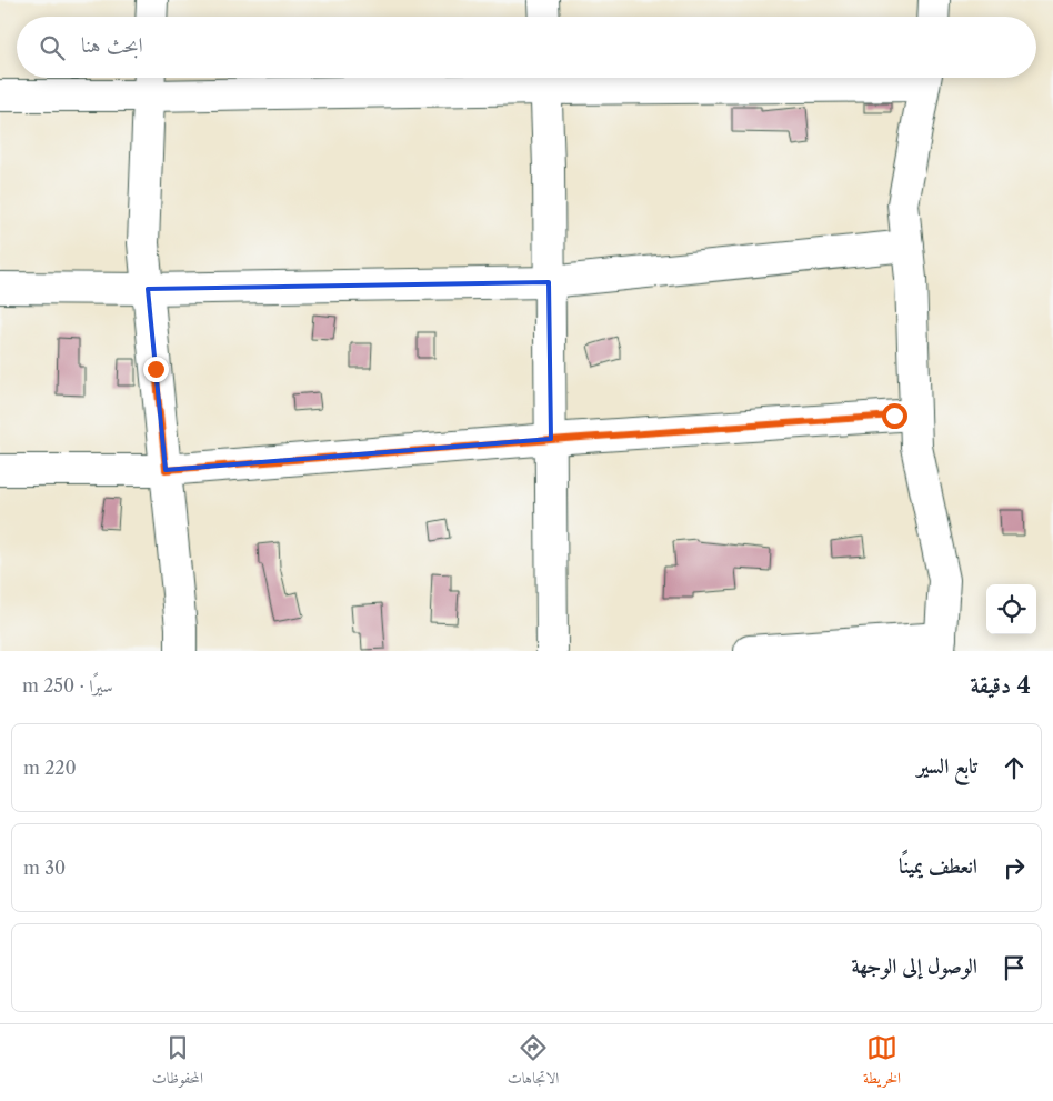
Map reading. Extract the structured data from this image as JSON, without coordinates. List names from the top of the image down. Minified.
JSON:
{"page":{"search":"ابحث هنا","heading":["4 دقيقة","سيرًا · 250 m"],"list":[["تابع السير","220 m"],["انعطف يمينًا","30 m"],"الوصول إلى الوجهة"],"nav":["الخريطة","الاتجاهات","المحفوظات"]}}
